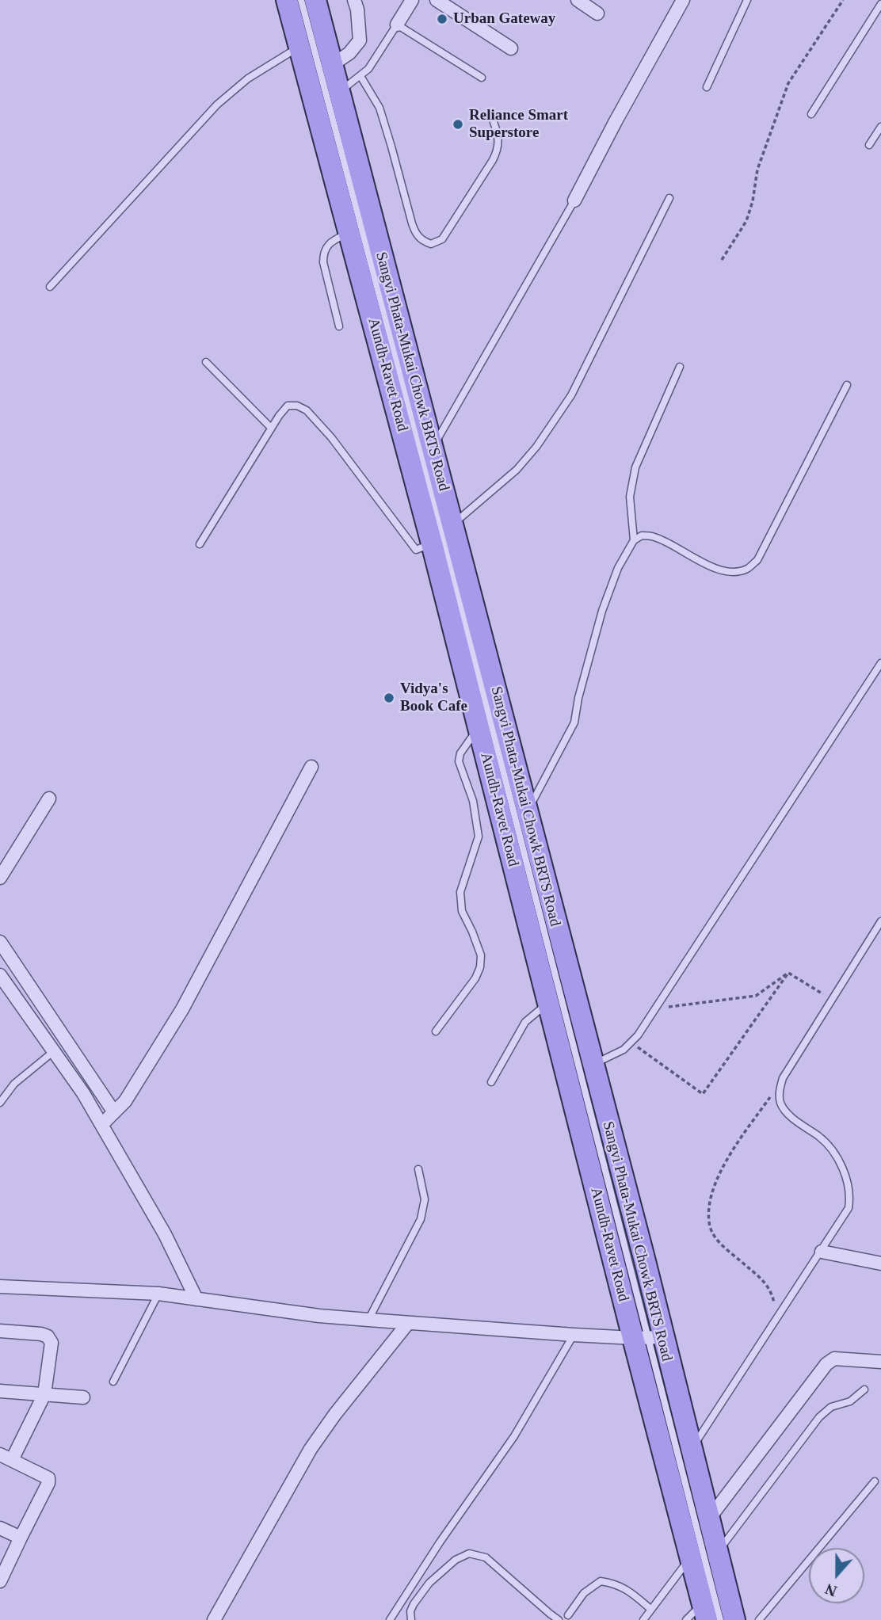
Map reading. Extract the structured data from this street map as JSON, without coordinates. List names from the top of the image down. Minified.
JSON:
{"streets":{"main road":["Aundh-Ravet Road"],"lane":["Sangvi Phata-Mukai Chowk BRTS Road"]},"crossings":[["Sangvi Phata-Mukai Chowk BRTS Road","Aundh-Ravet Road"]],"places":["Urban Gateway","Reliance Smart Superstore","Vidya's Book Cafe"],"north":"bottom"}
